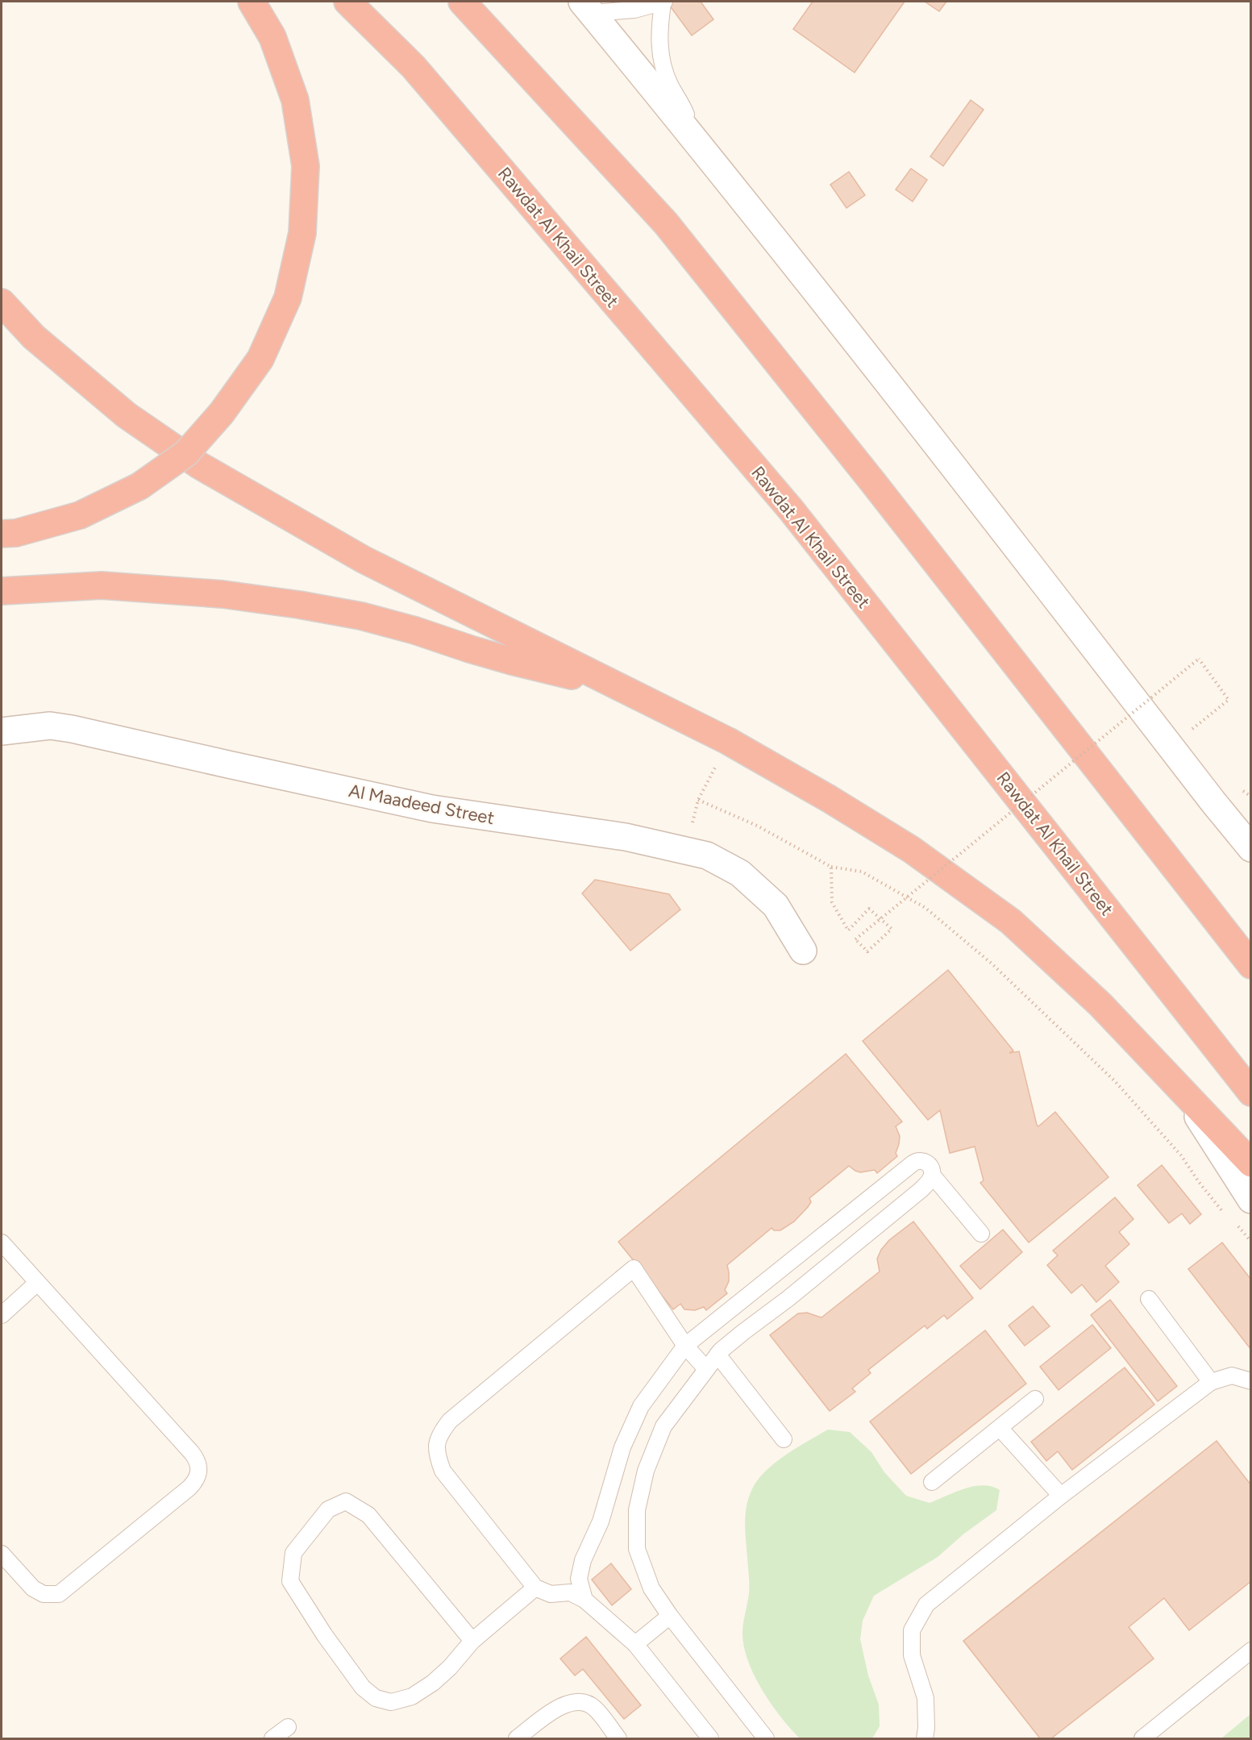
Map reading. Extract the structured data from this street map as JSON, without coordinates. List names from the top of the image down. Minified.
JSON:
{"streets":{"highway":["Rawdat Al Khail Street"],"street":["Al Maadeed Street"]}}
